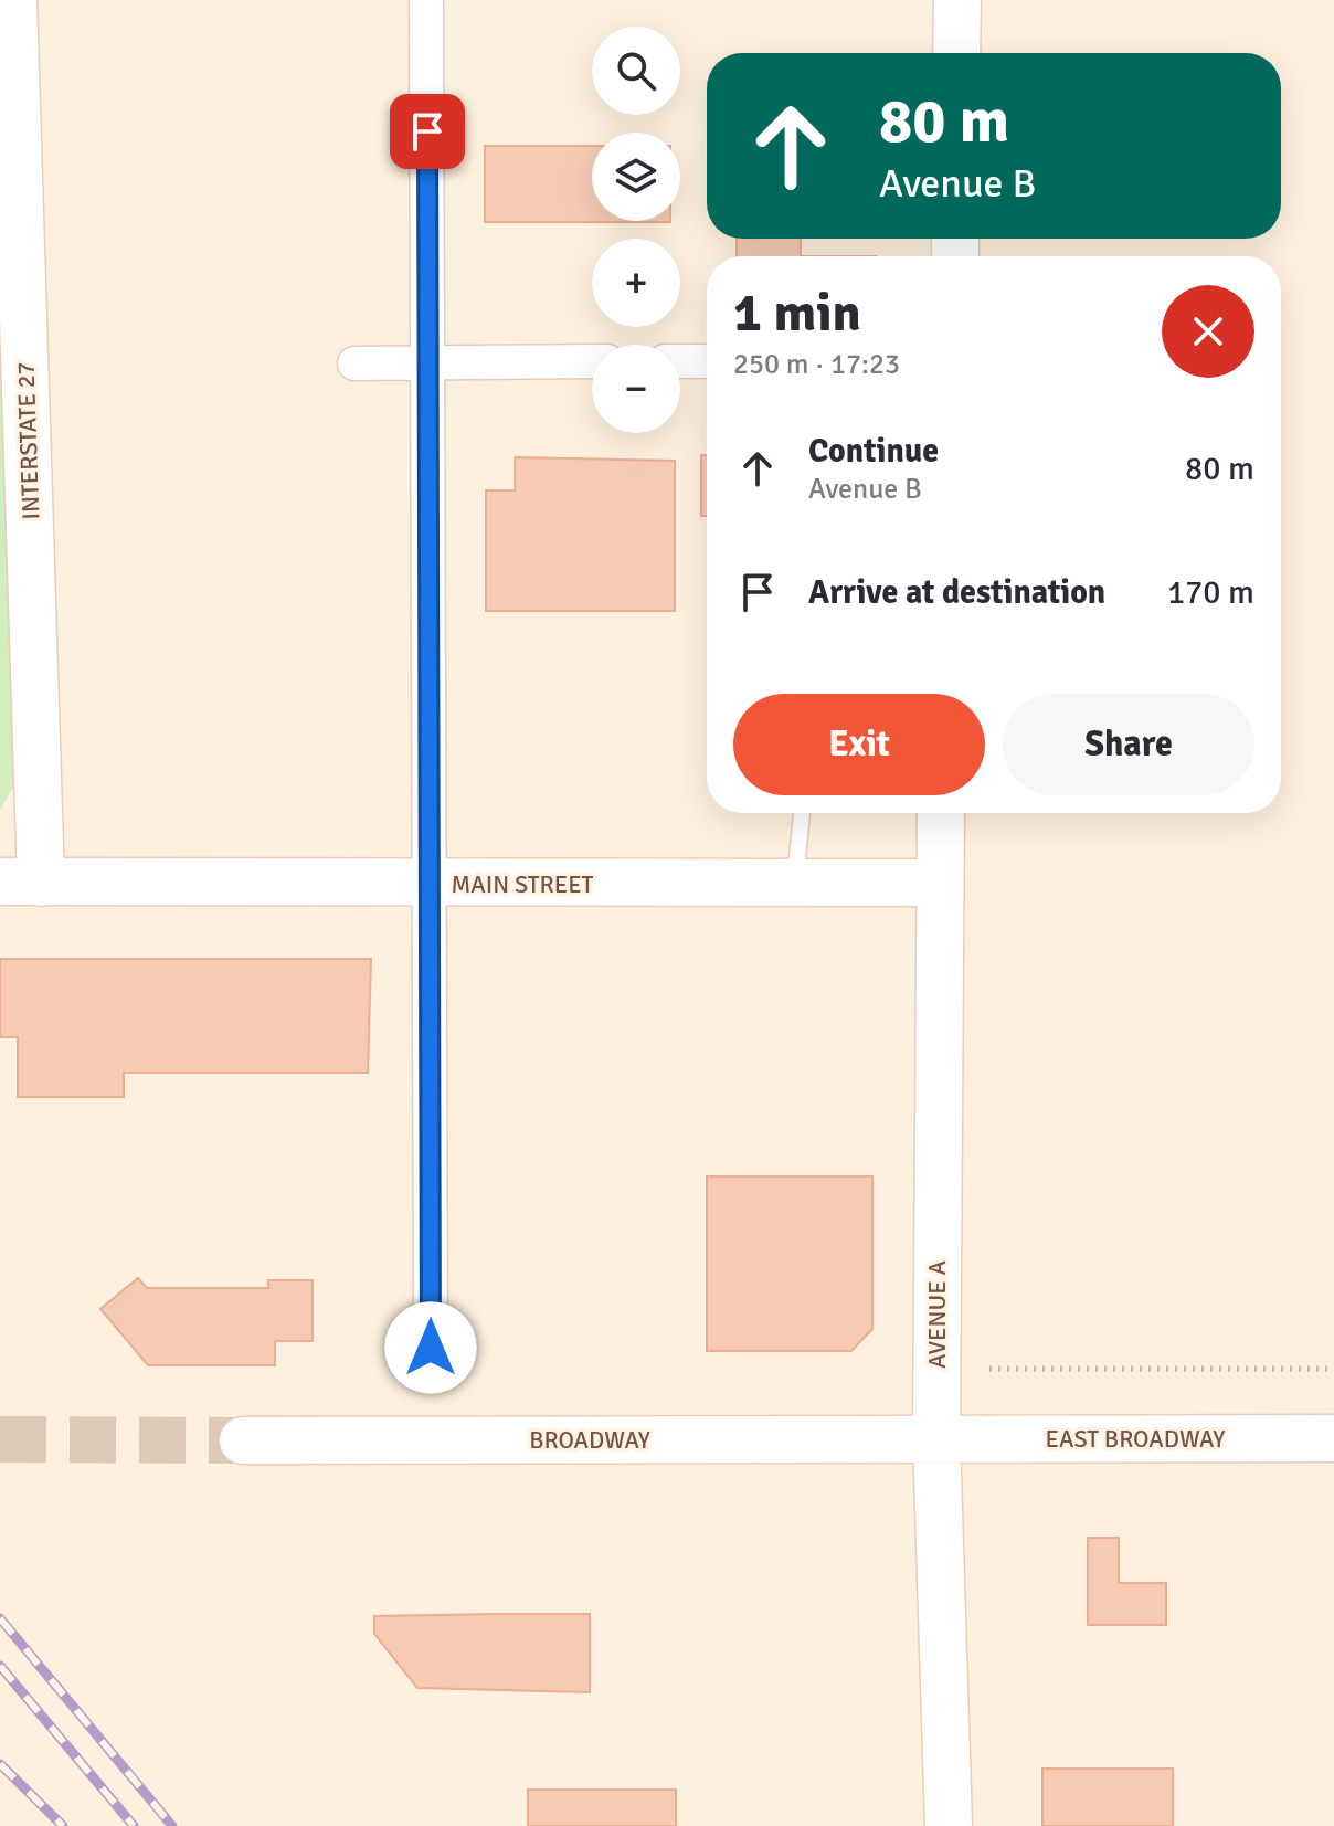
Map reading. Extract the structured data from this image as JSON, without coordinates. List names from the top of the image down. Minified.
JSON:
{"streets":{"main road":["INTERSTATE 27","MAIN STREET","AVENUE A","EAST BROADWAY","BROADWAY"]},"crossings":[["INTERSTATE 27","MAIN STREET"],["MAIN STREET","AVENUE A"],["AVENUE A","EAST BROADWAY"],["AVENUE A","BROADWAY"],["EAST BROADWAY","BROADWAY"]],"page":{"map_buttons":["+","−"],"turn":["80 m","Avenue B"],"heading":["1 min","250 m · 17:23"],"list":[{"name":"Continue","note":"Avenue B","value":"80 m"},{"name":"Arrive at destination","value":"170 m"}],"buttons":["Exit","Share"]}}
